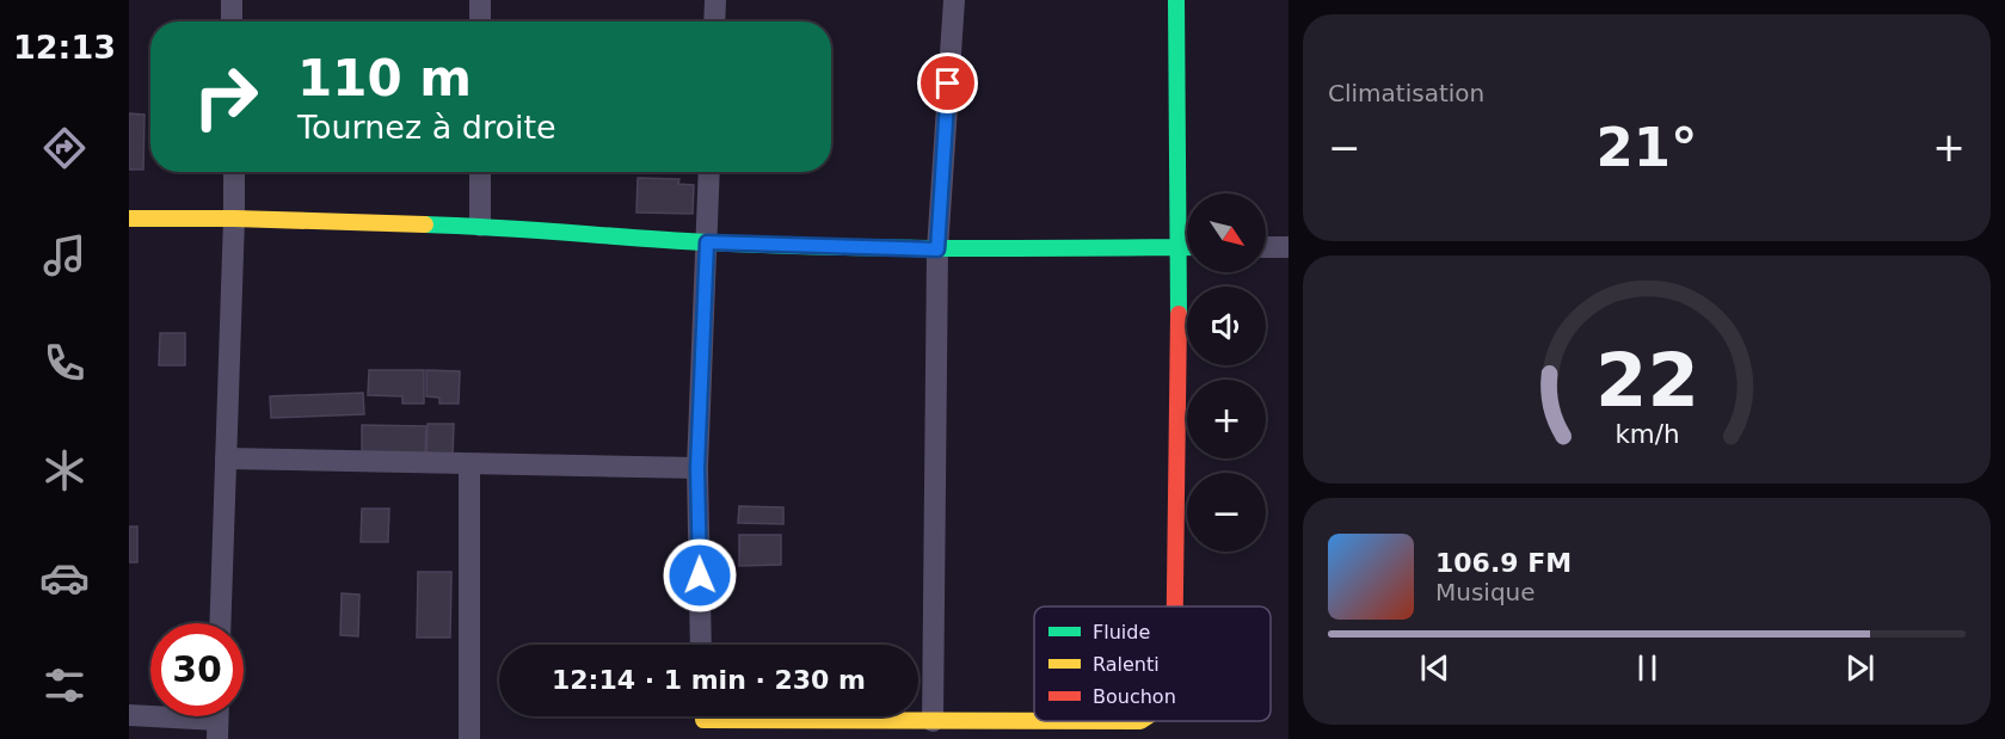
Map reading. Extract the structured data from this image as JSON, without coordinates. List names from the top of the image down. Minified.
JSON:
{"legend":["Fluide","Ralenti","Bouchon"],"north":"bottom right","page":{"tabs":"12:13","tile":"Climatisation","turn":["110 m","Tournez à droite"],"heat":["−","21°","+"],"map_buttons":["+","−"],"song":["106.9 FM","Musique"],"limit":"30","trip":"12:14 · 1 min · 230 m","gauge":["22","km/h"]}}
